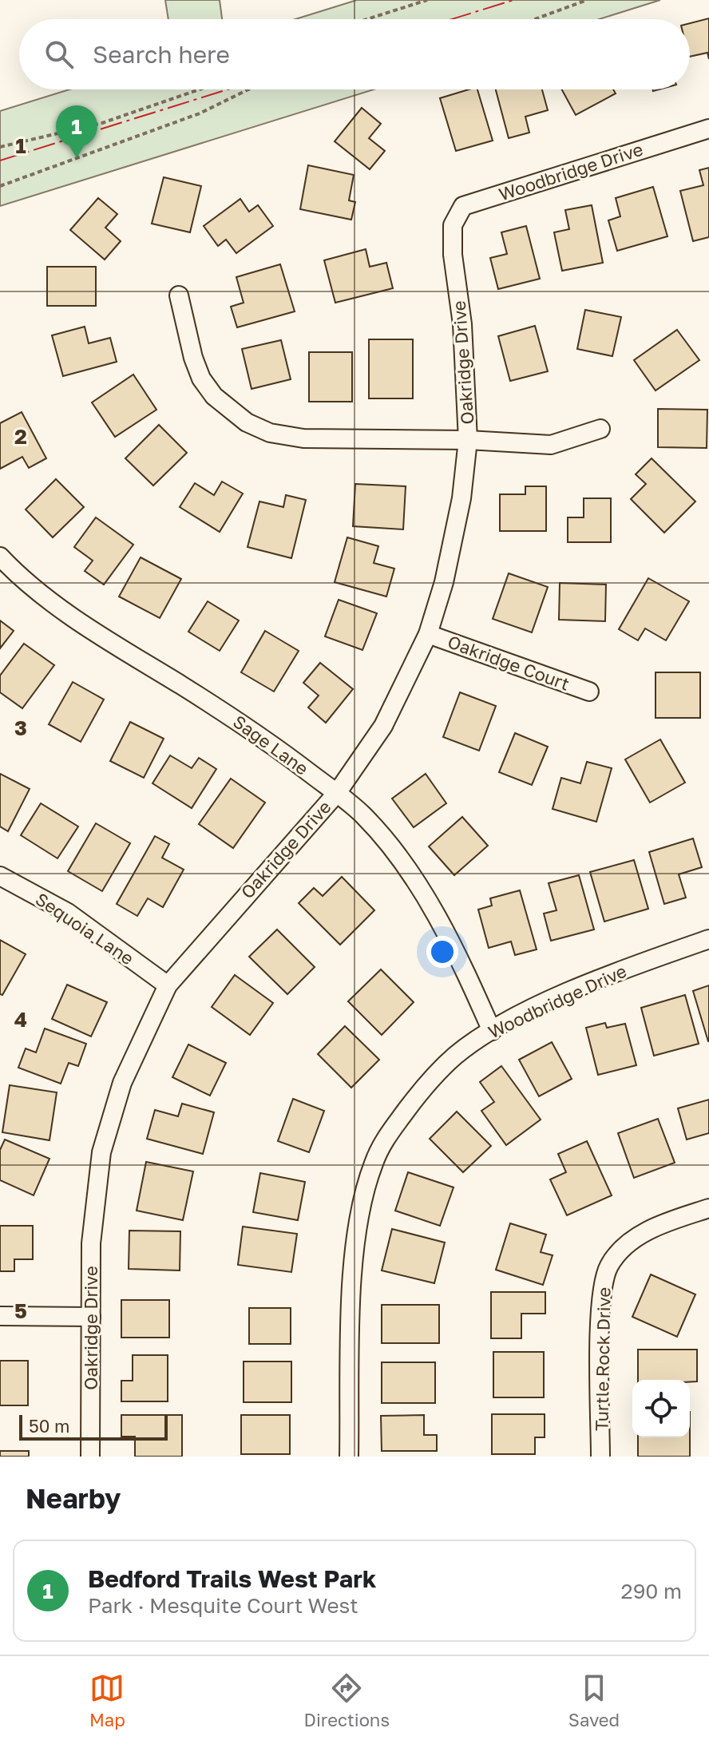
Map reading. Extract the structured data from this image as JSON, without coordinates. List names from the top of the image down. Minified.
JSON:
{"streets":{"street":["Woodbridge Drive","Oakridge Drive","Oakridge Court","Sage Lane","Sequoia Lane","Turtle Rock Drive"]},"crossings":[["Woodbridge Drive","Oakridge Drive"],["Woodbridge Drive","Sage Lane"],["Oakridge Drive","Oakridge Court"],["Oakridge Drive","Sage Lane"],["Oakridge Drive","Sequoia Lane"]],"scale_bar":"50 m","page":{"search":"Search here","pins":"1","scale":"50 m","heading":"Nearby","list":[{"mark":"1","name":"Bedford Trails West Park","note":"Park · Mesquite Court West","value":"290 m"}],"nav":["Map","Directions","Saved"]},"grid":{"rows":["1","2","3","4","5"]}}
